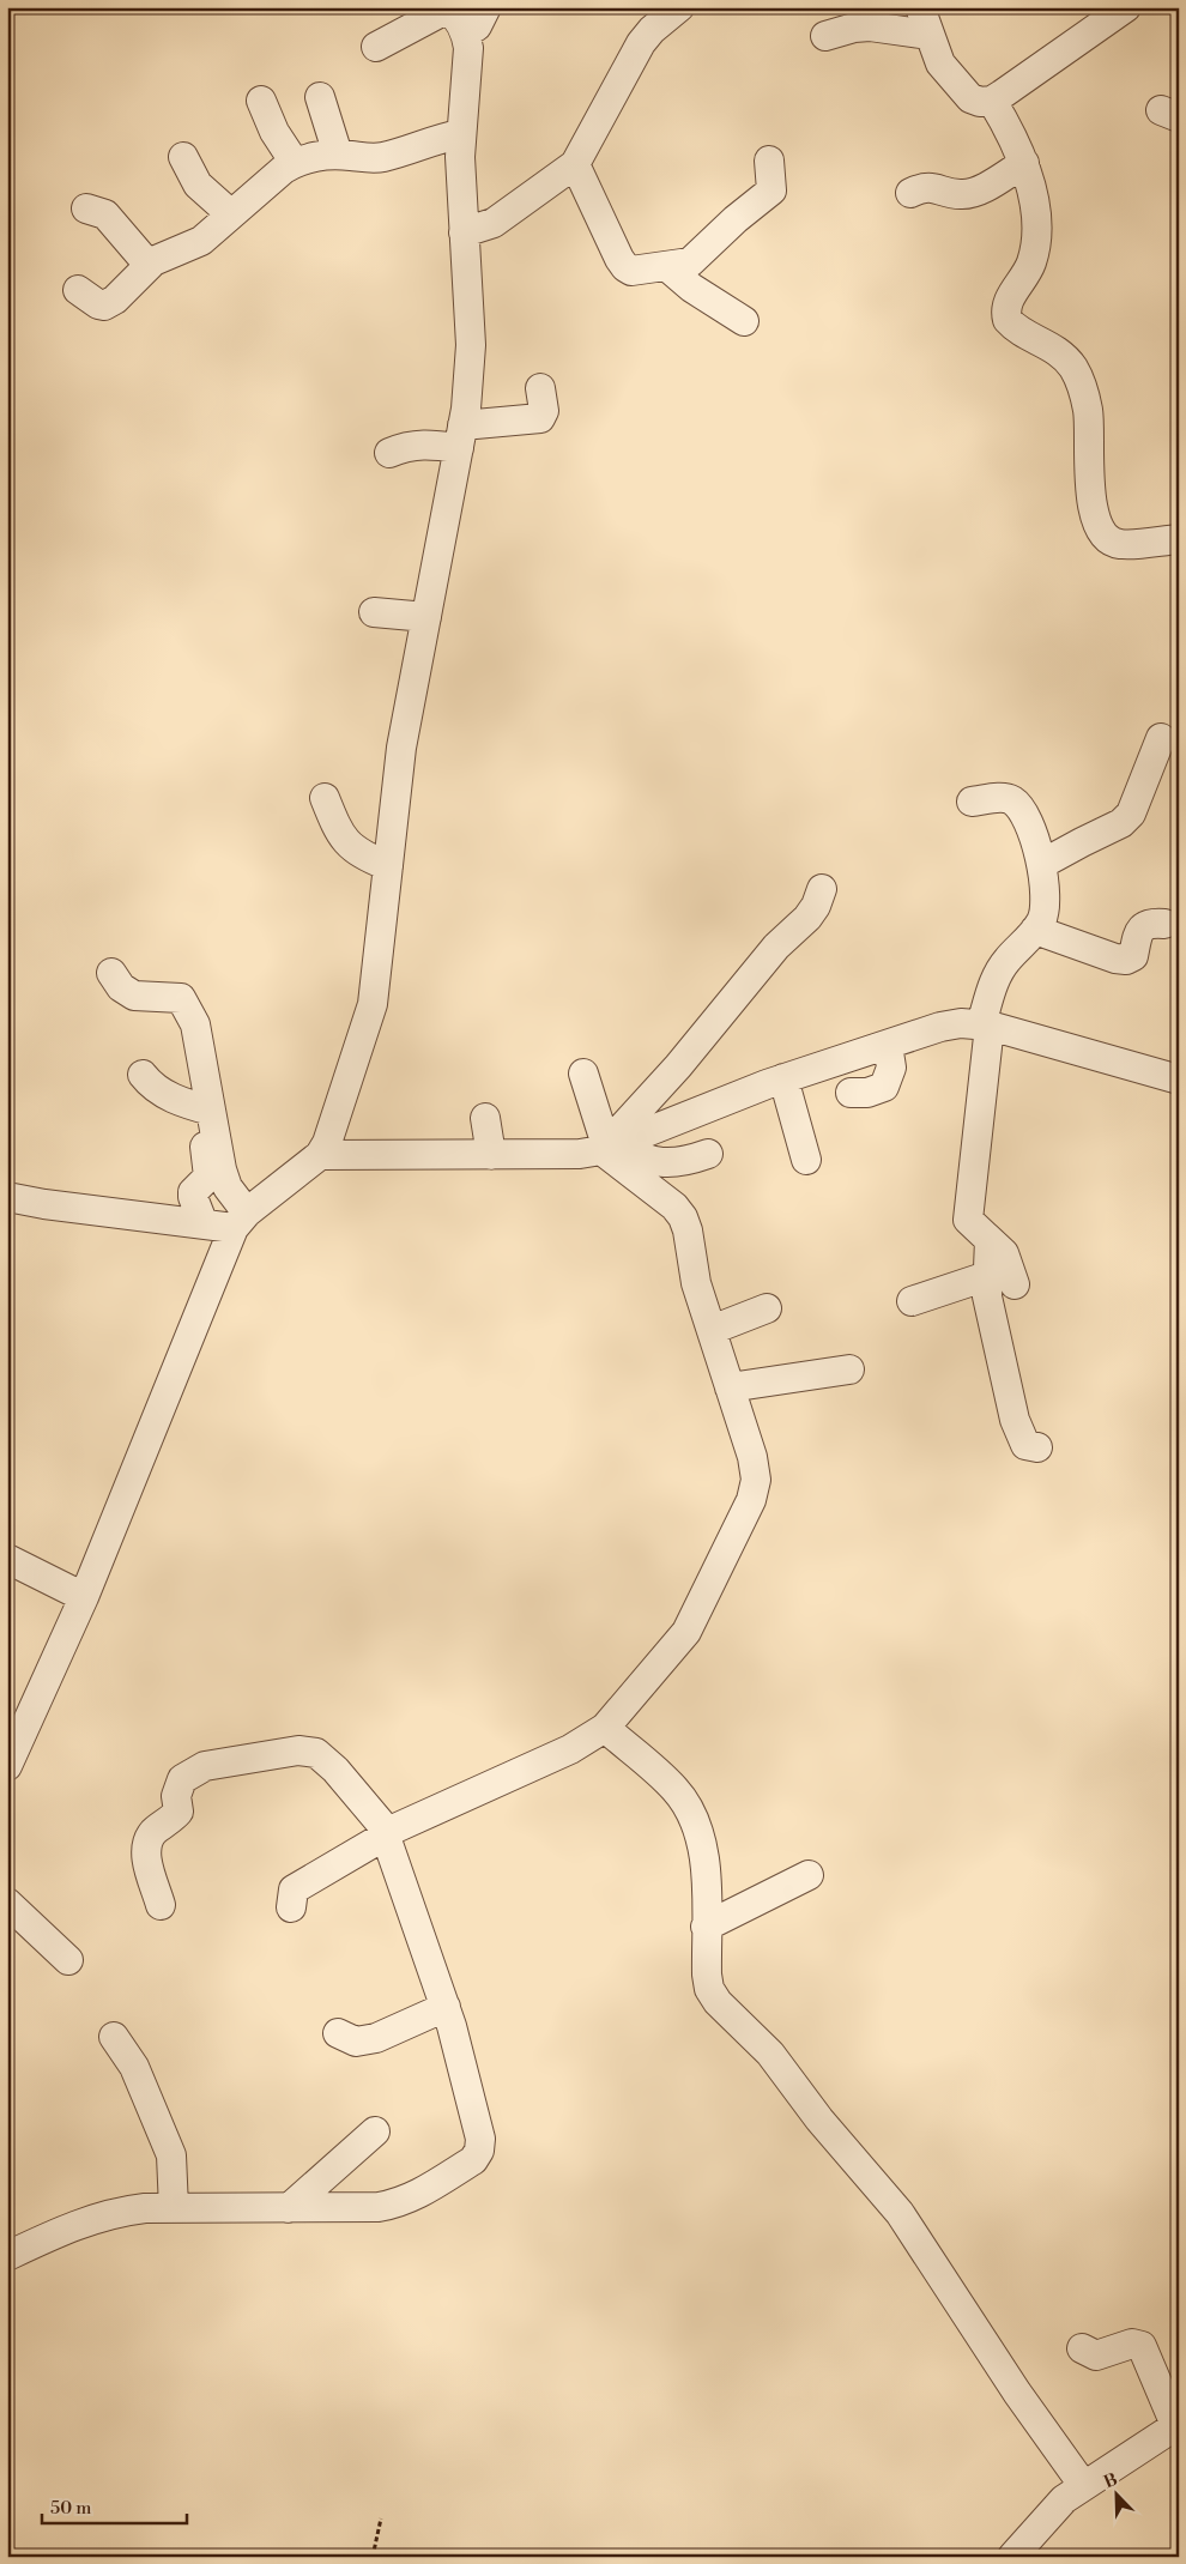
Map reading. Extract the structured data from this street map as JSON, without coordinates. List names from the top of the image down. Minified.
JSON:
{"scale_bar":"50 m","north":"top left"}
